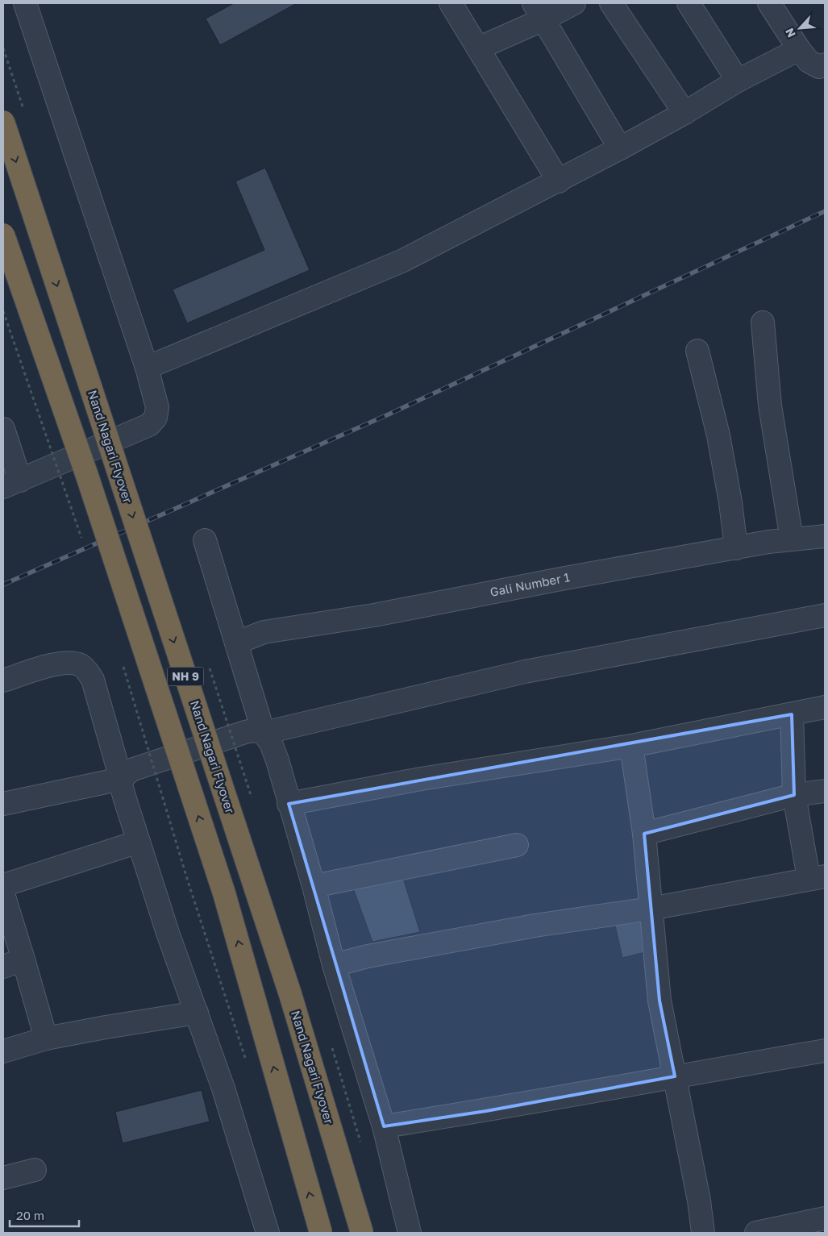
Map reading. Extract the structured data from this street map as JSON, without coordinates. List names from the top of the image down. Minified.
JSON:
{"streets":{"highway":["Nand Nagari Flyover","NH 9"],"street":["Gali Number 1"]},"scale_bar":"20 m","north":"bottom left"}
